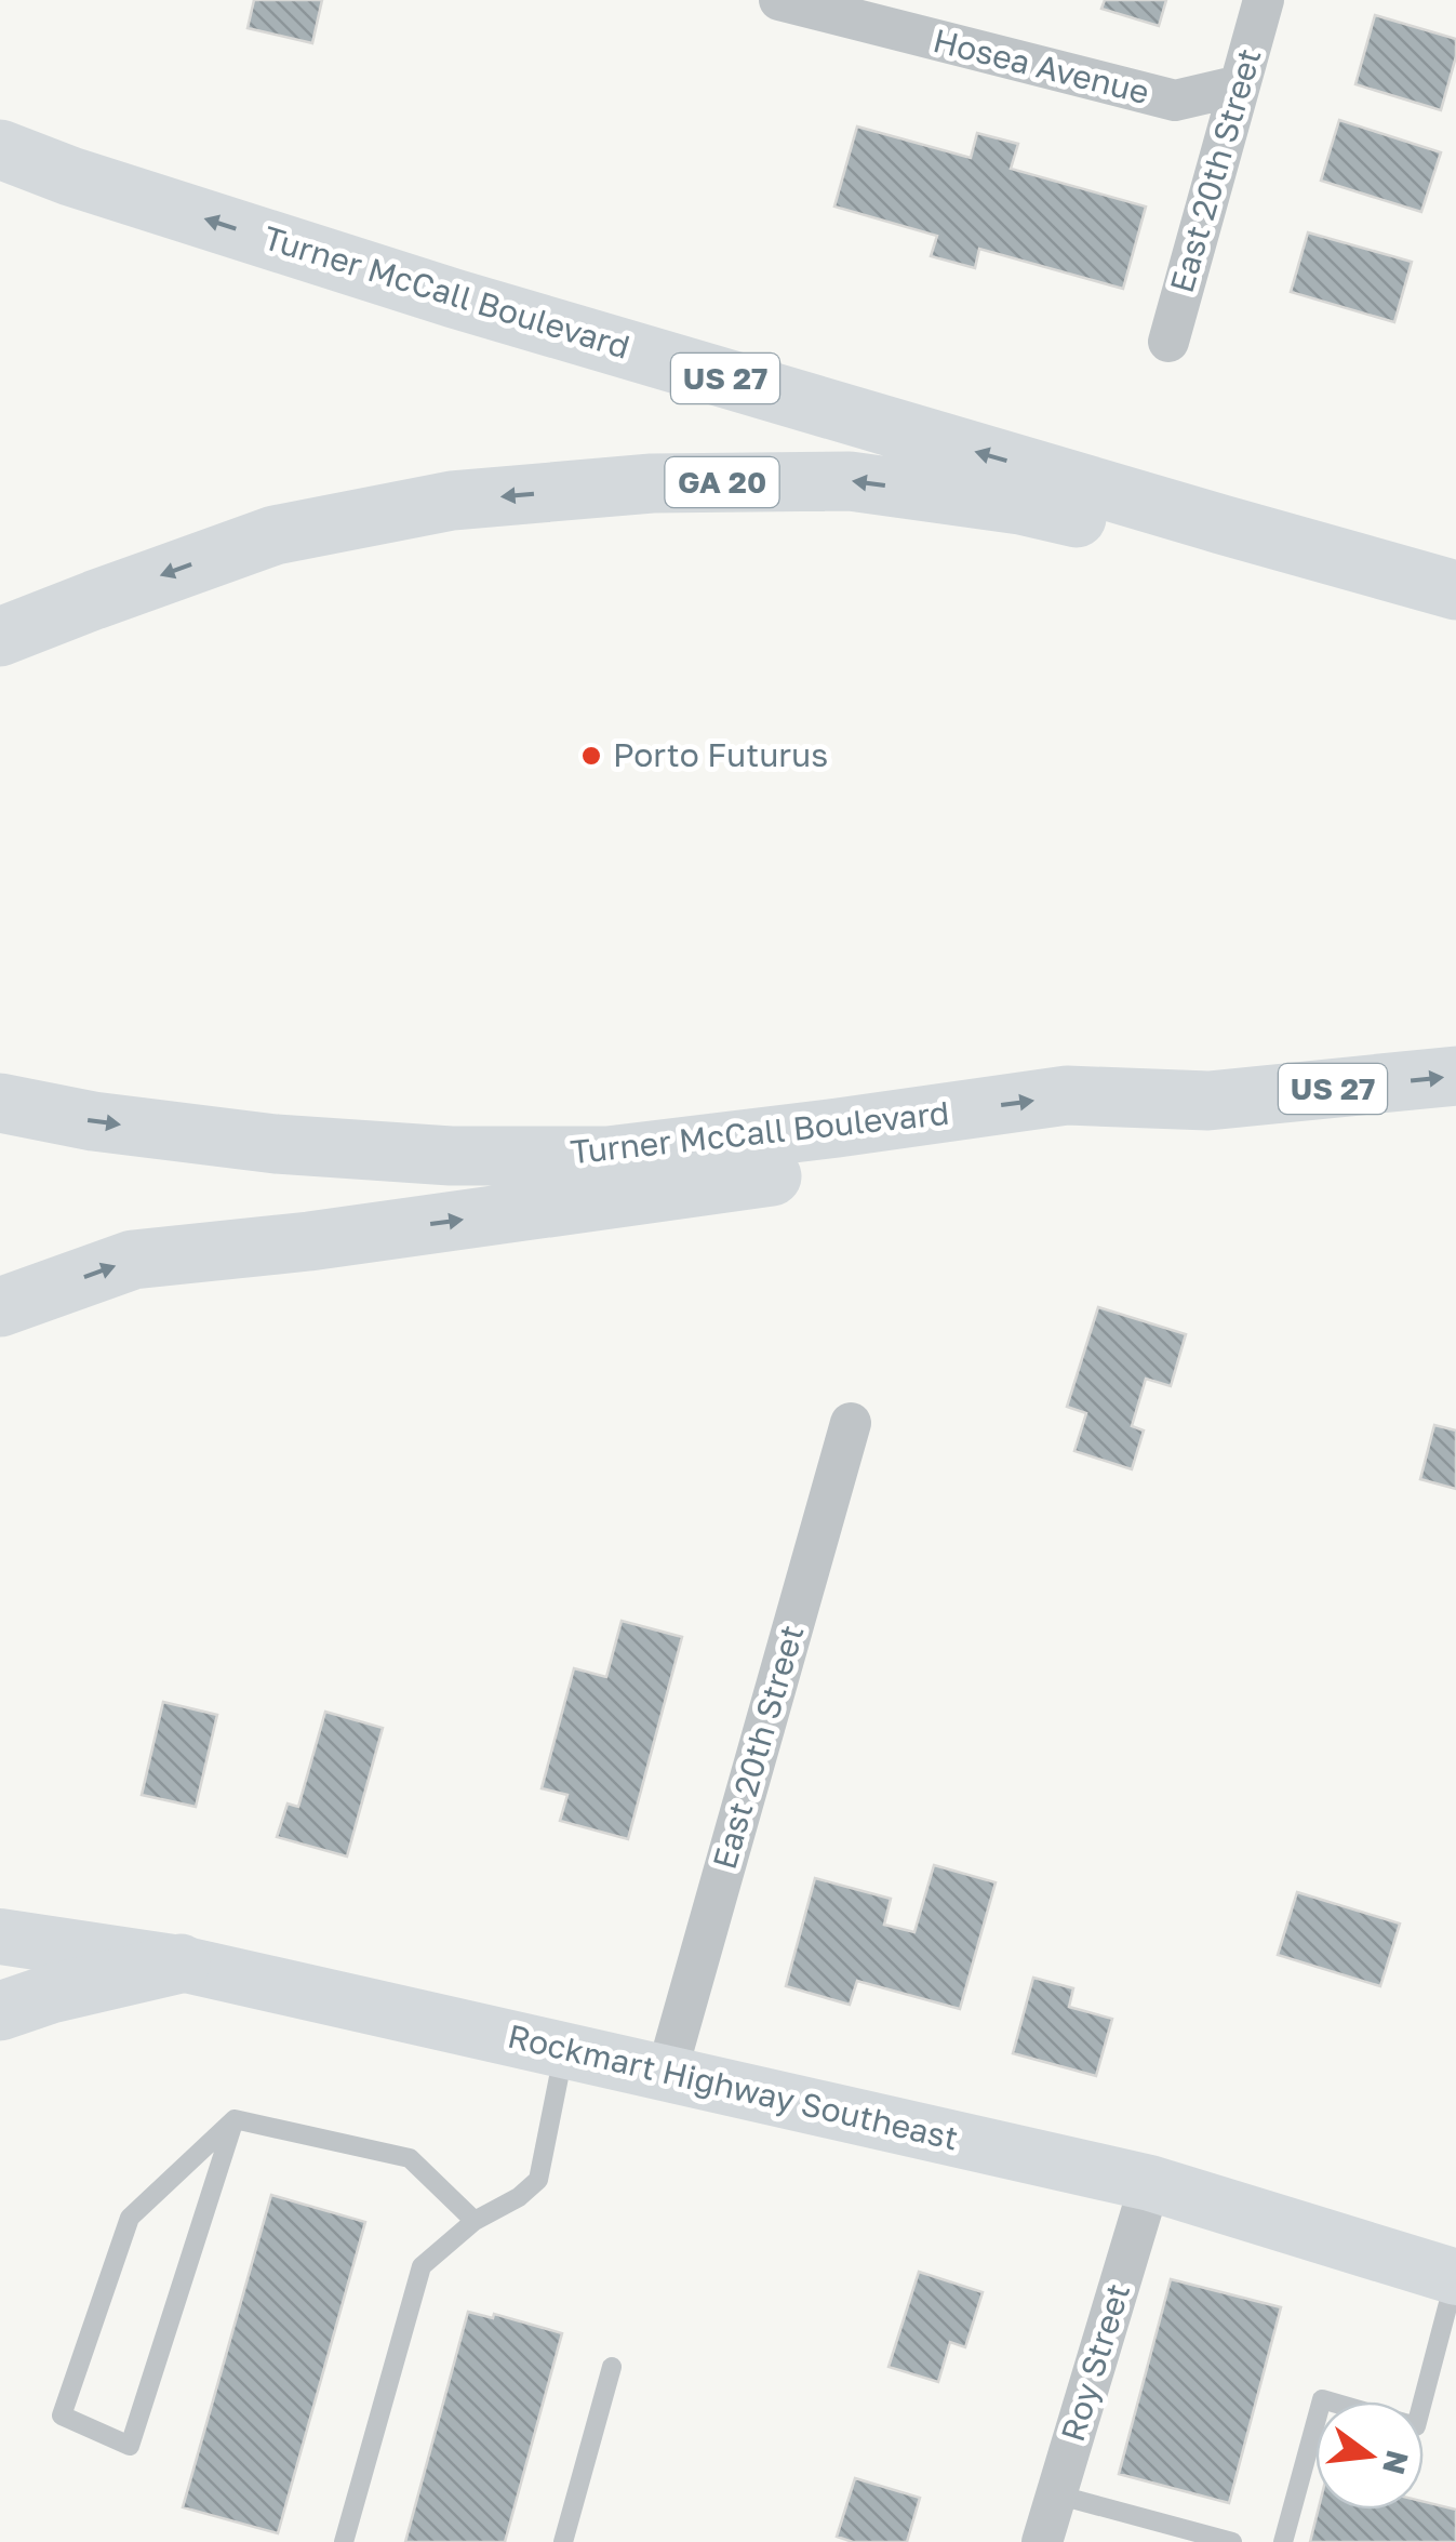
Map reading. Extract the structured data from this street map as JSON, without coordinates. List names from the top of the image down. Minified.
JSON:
{"streets":{"highway":["Turner McCall Boulevard","US 27","GA 20"],"main road":["Rockmart Highway Southeast"],"street":["Hosea Avenue","East 20th Street","Roy Street"]},"crossings":[["Hosea Avenue","East 20th Street"],["East 20th Street","Rockmart Highway Southeast"],["Turner McCall Boulevard","GA 20"],["Rockmart Highway Southeast","Roy Street"]],"places":["Porto Futurus"],"north":"right"}
